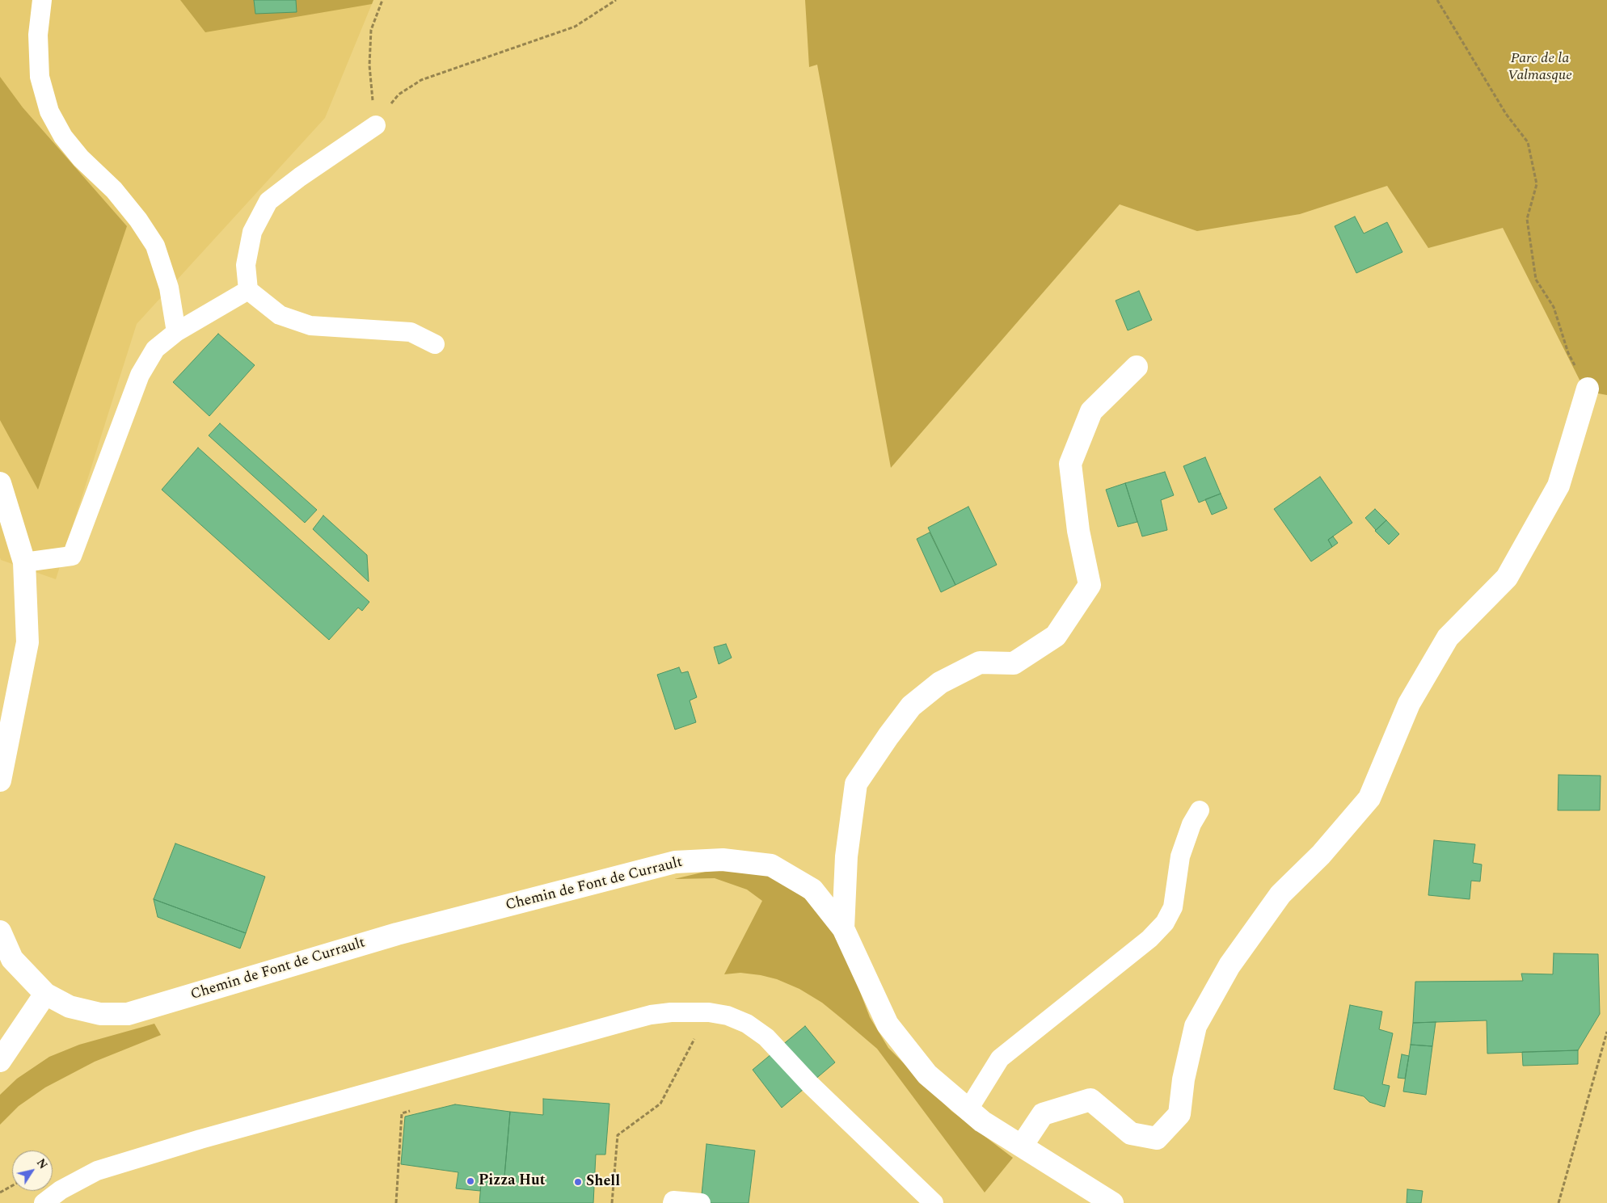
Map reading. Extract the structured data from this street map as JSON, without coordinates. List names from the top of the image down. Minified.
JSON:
{"streets":{"street":["Chemin de Font de Currault"]},"parks":["Parc de la Valmasque"],"places":["Pizza Hut","Shell"],"north":"top right"}
